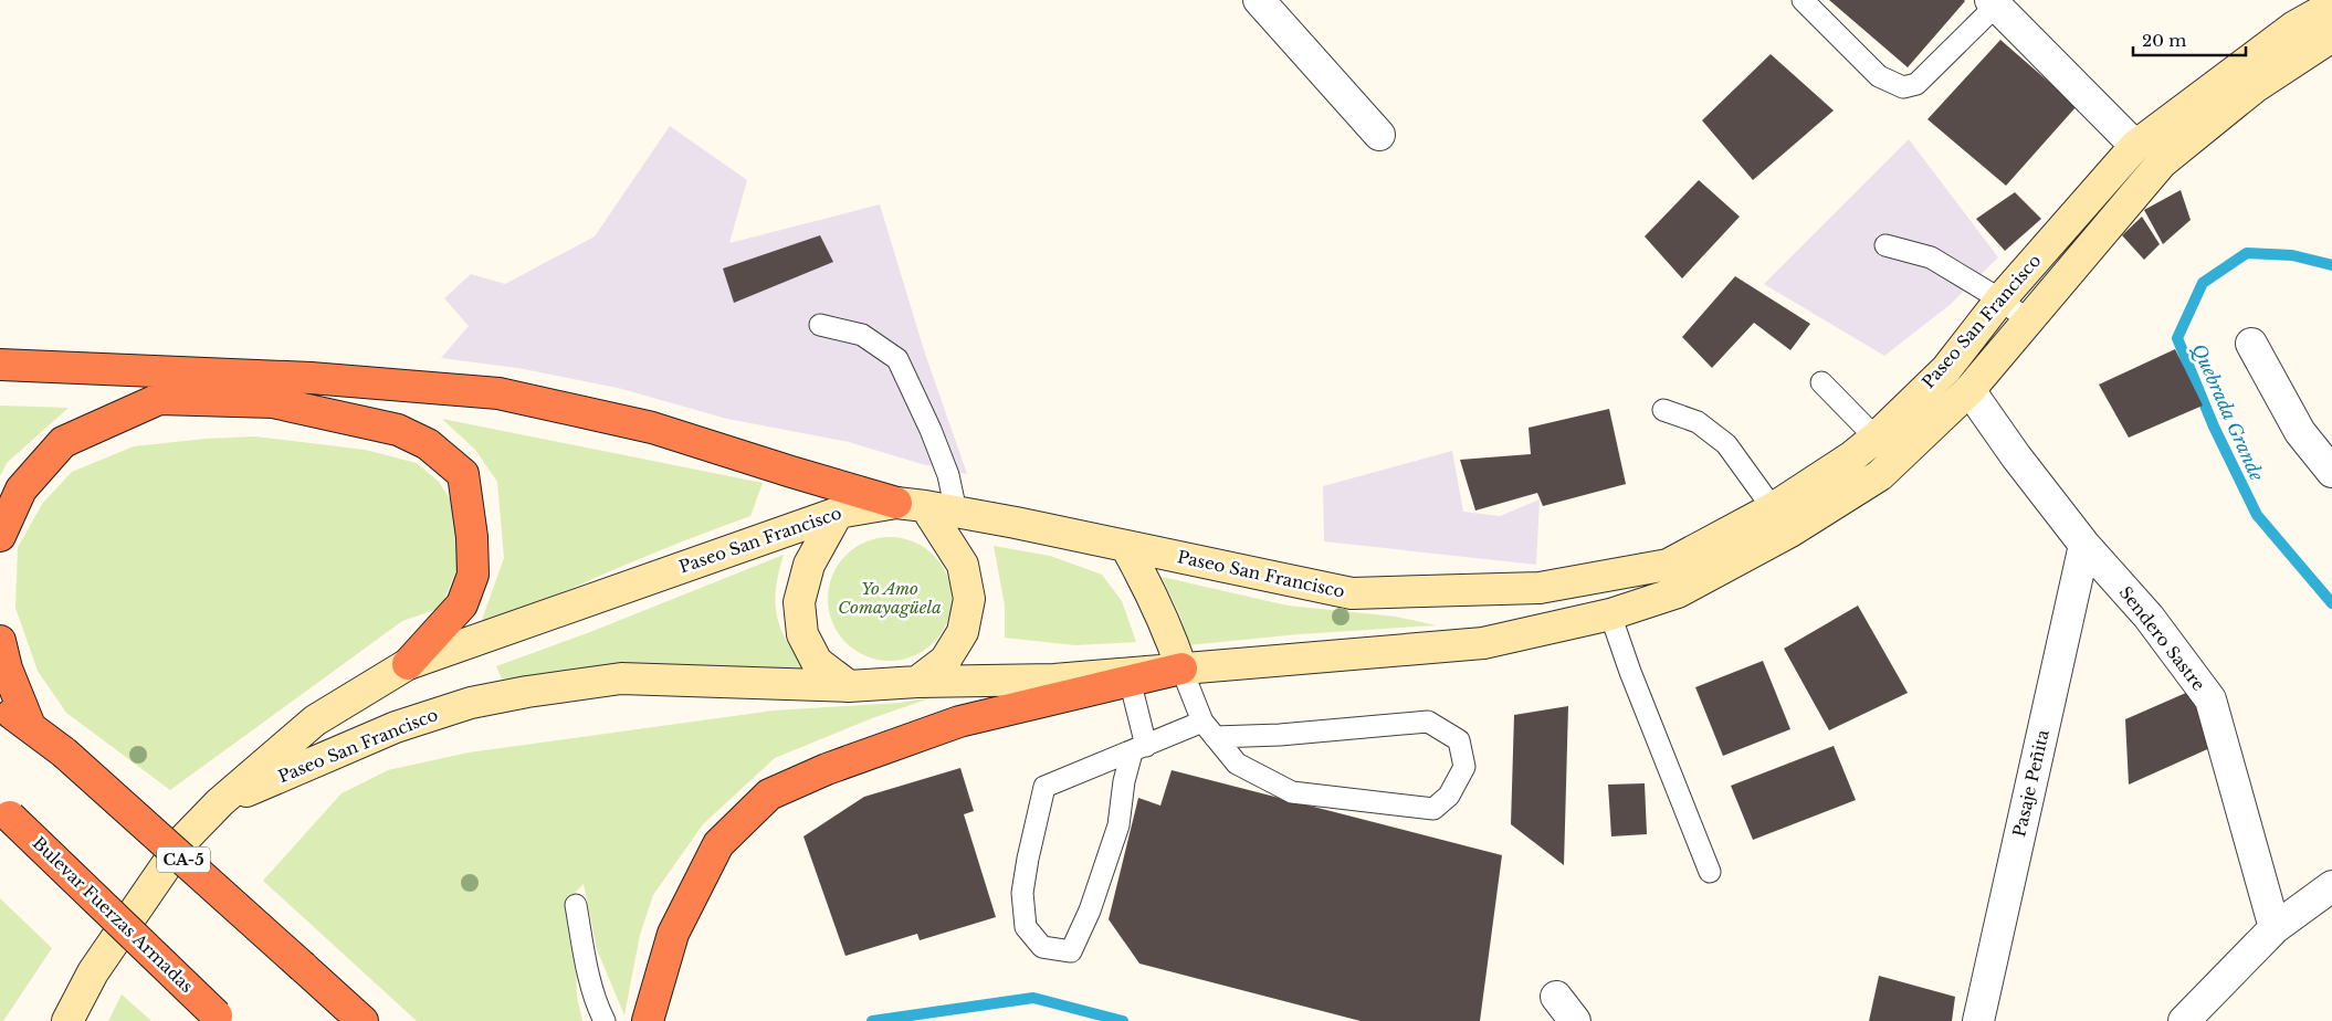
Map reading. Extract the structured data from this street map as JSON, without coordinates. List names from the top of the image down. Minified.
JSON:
{"streets":{"highway":["CA-5","Bulevar Fuerzas Armadas"],"street":["Paseo San Francisco","Sendero Sastre","Pasaje Peñita"]},"crossings":[["Paseo San Francisco","Sendero Sastre"],["Sendero Sastre","Pasaje Peñita"]],"water":["Quebrada Grande"],"parks":["Yo Amo Comayagüela"],"scale_bar":"20 m"}
